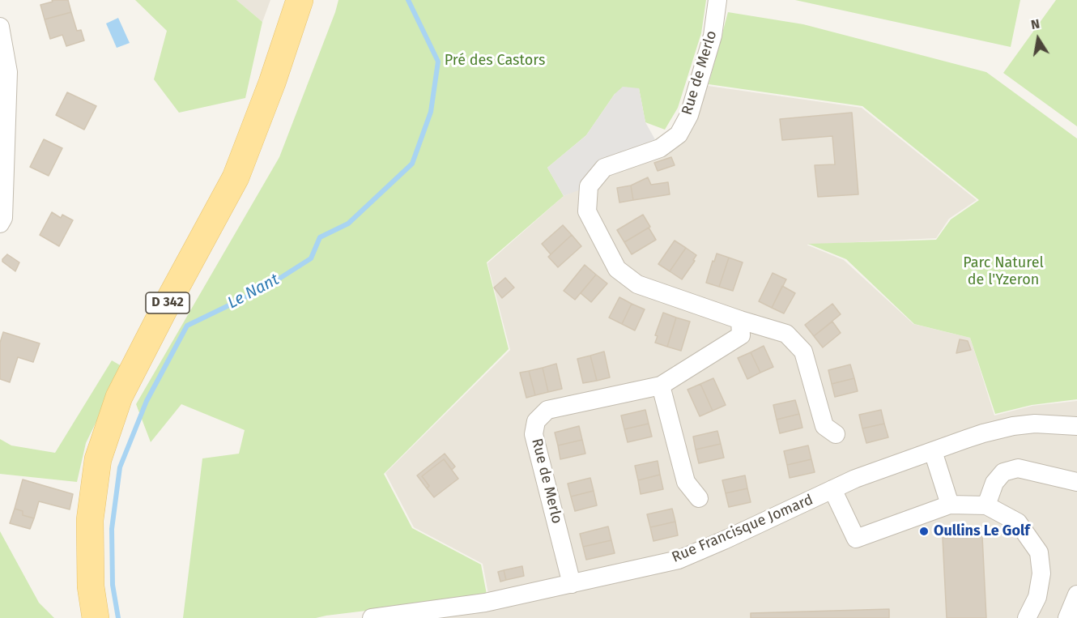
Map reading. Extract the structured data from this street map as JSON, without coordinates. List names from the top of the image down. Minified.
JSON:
{"streets":{"main road":["D 342"],"street":["Rue de Merlo","Rue Francisque Jomard"]},"crossings":[["Rue de Merlo","Rue Francisque Jomard"]],"water":["Le Nant"],"parks":["Pré des Castors","Parc Naturel de l'Yzeron"],"places":["Oullins Le Golf"],"north":"top"}
